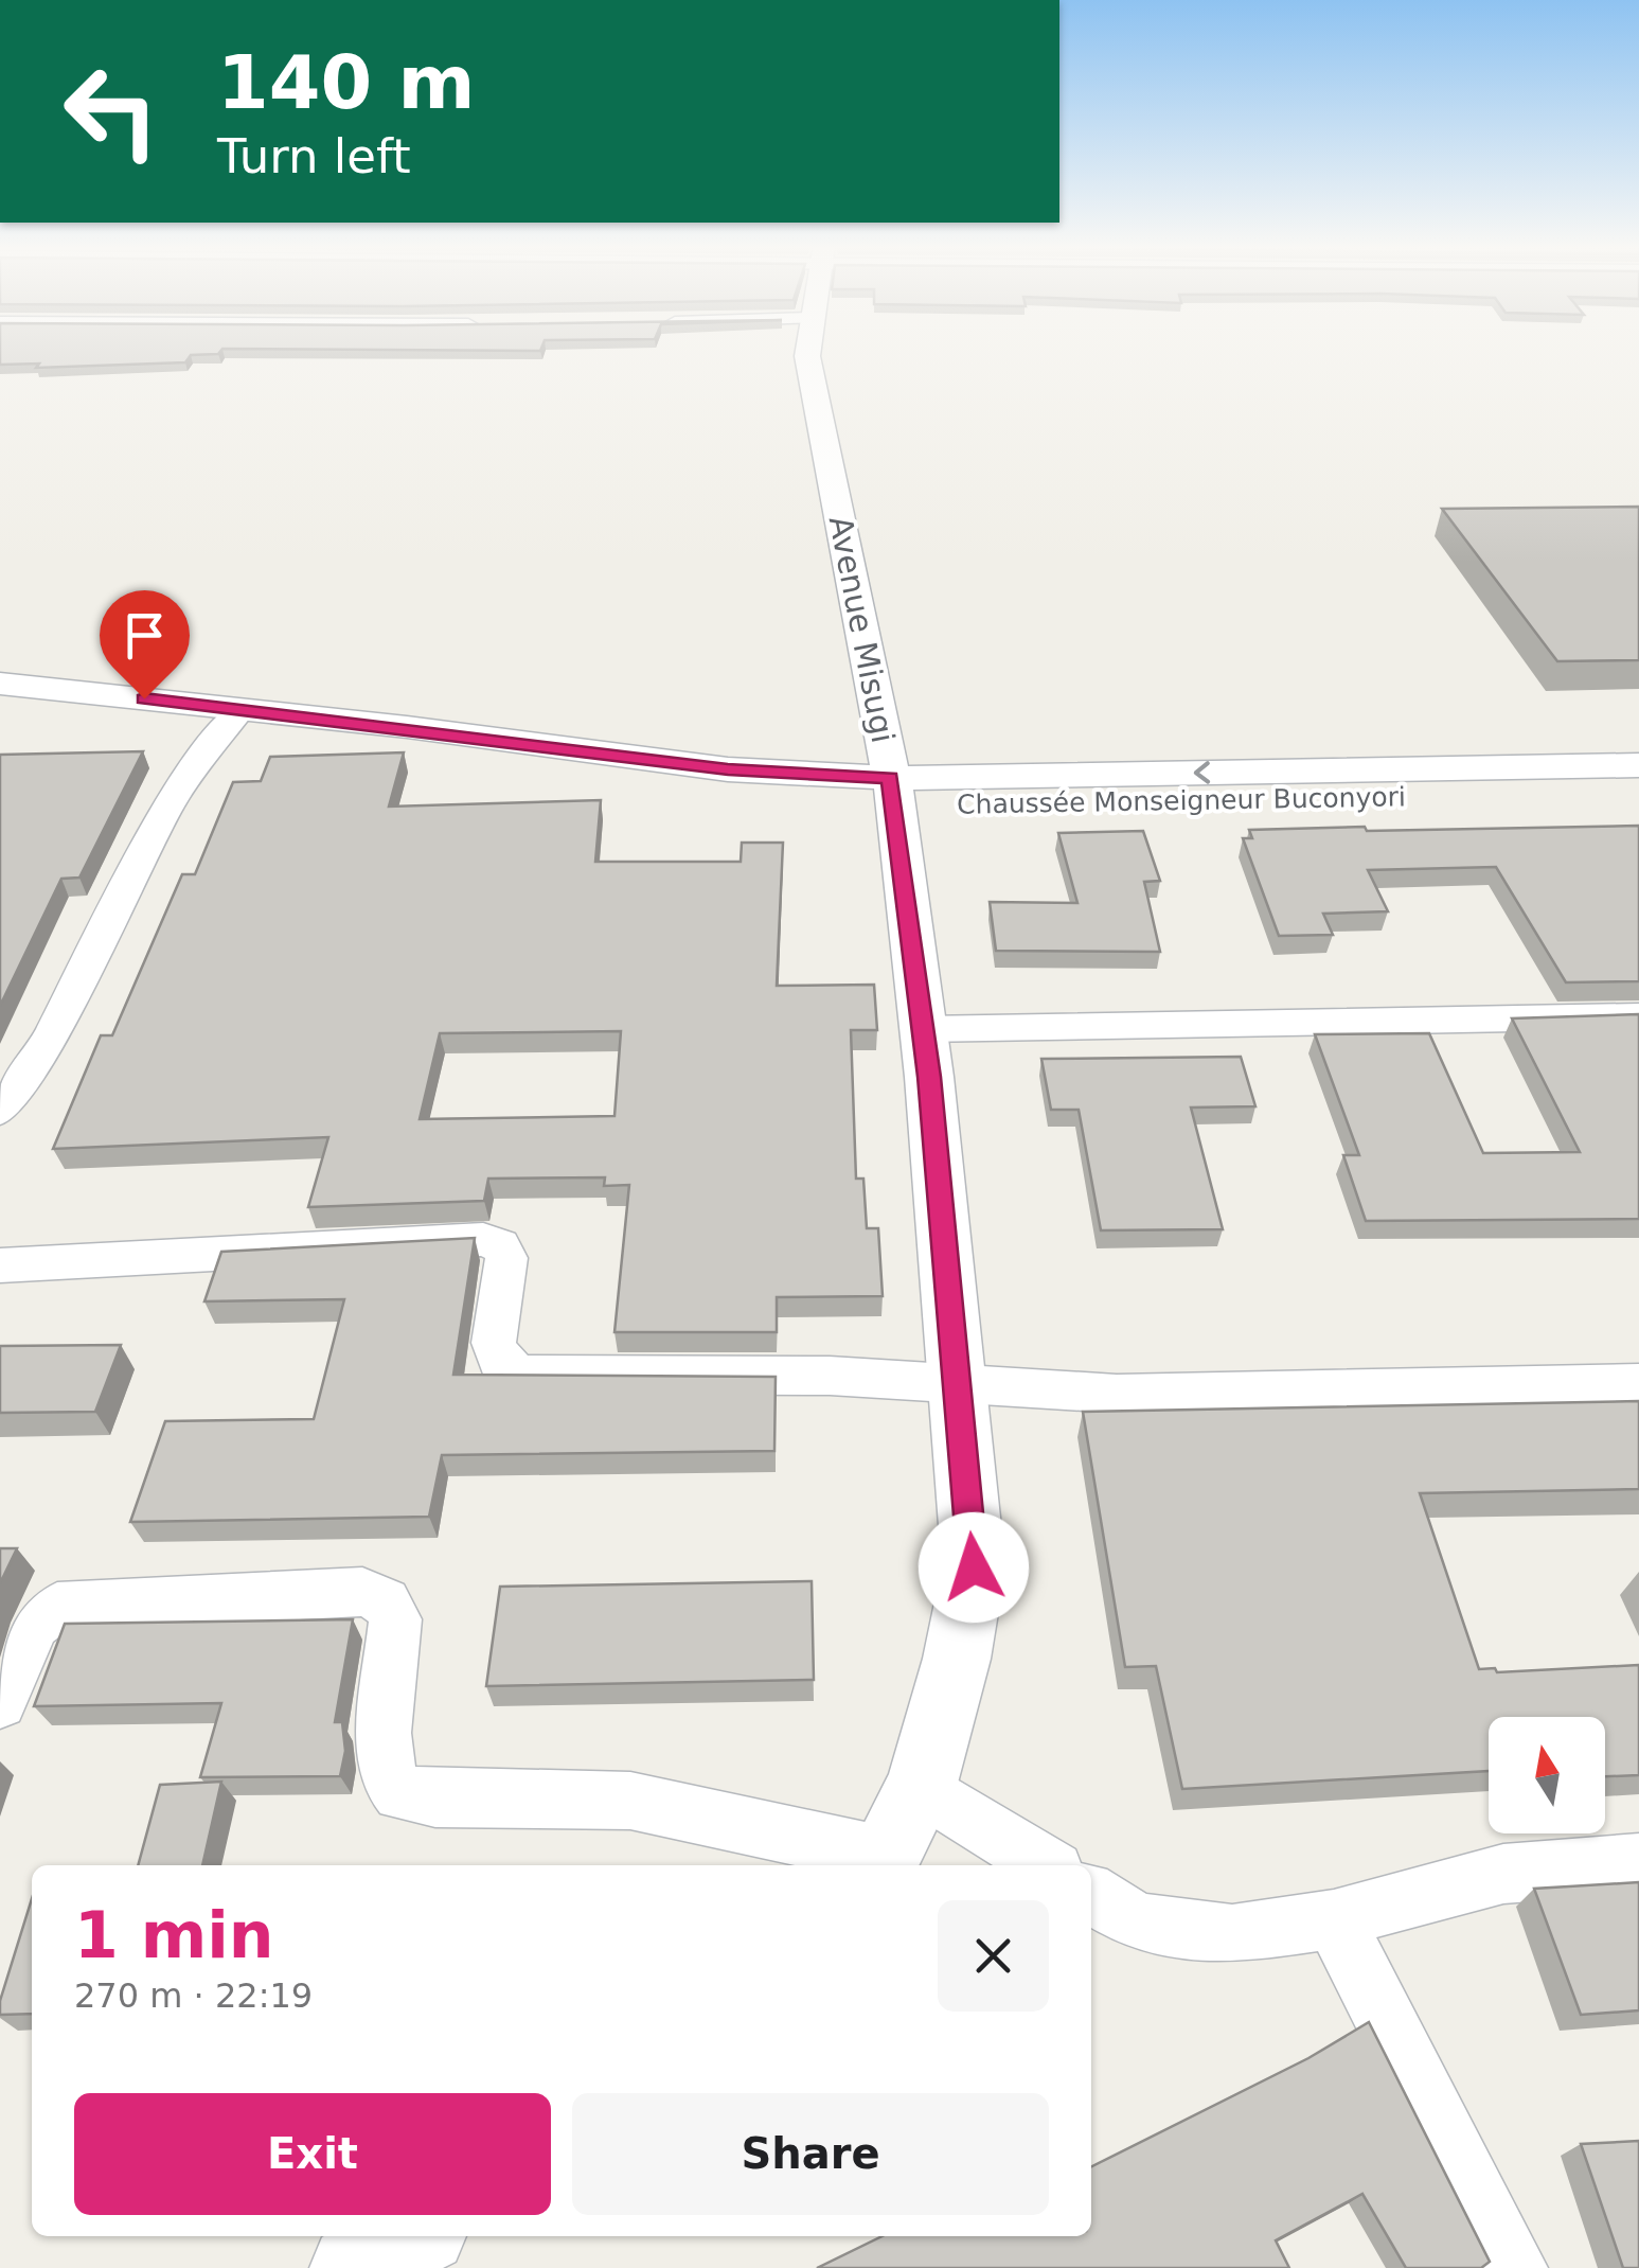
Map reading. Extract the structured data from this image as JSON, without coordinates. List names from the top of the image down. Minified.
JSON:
{"streets":{"street":["Avenue Misugi","Chaussée Monseigneur Buconyori"]},"crossings":[["Avenue Misugi","Chaussée Monseigneur Buconyori"]],"north":"top","page":{"turn":["140 m","Turn left"],"heading":["1 min","270 m · 22:19"],"buttons":["Exit","Share"]}}
